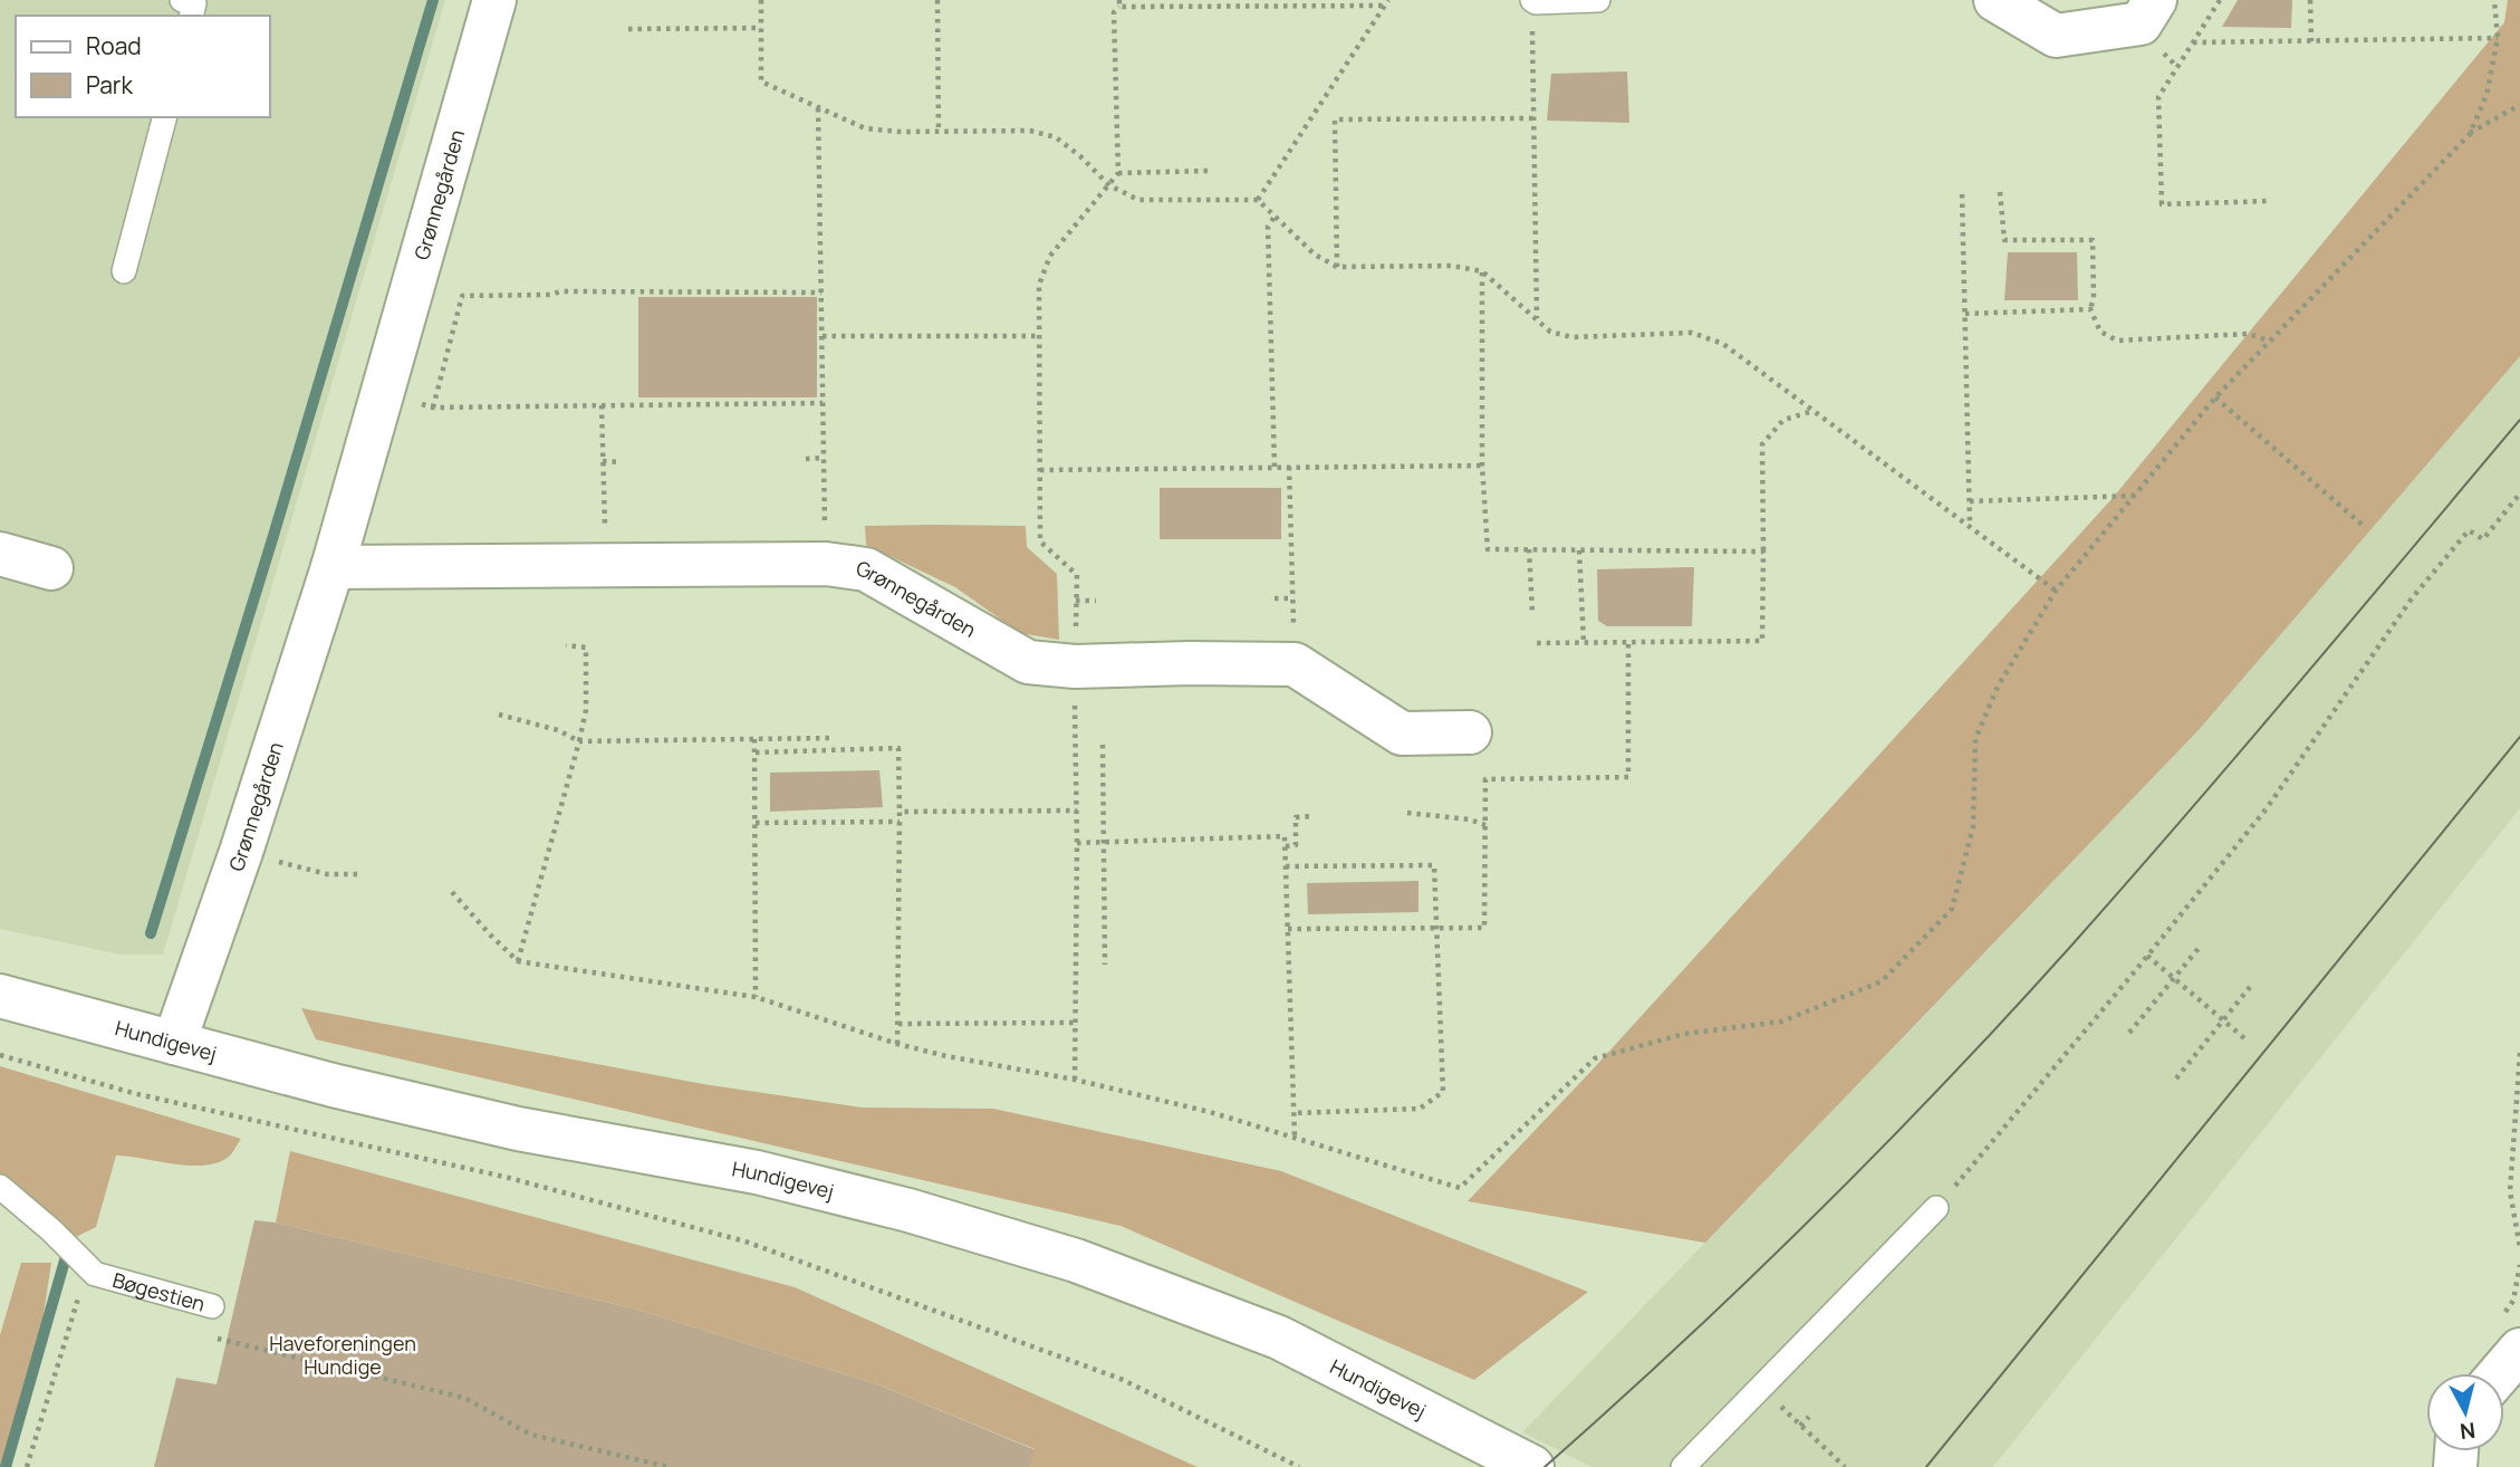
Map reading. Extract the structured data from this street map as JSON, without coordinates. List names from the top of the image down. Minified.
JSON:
{"streets":{"street":["Grønnegården","Hundigevej"],"lane":["Bøgestien"]},"crossings":[["Grønnegården","Hundigevej"]],"parks":["Haveforeningen Hundige"],"legend":["Road","Park"],"north":"bottom"}
